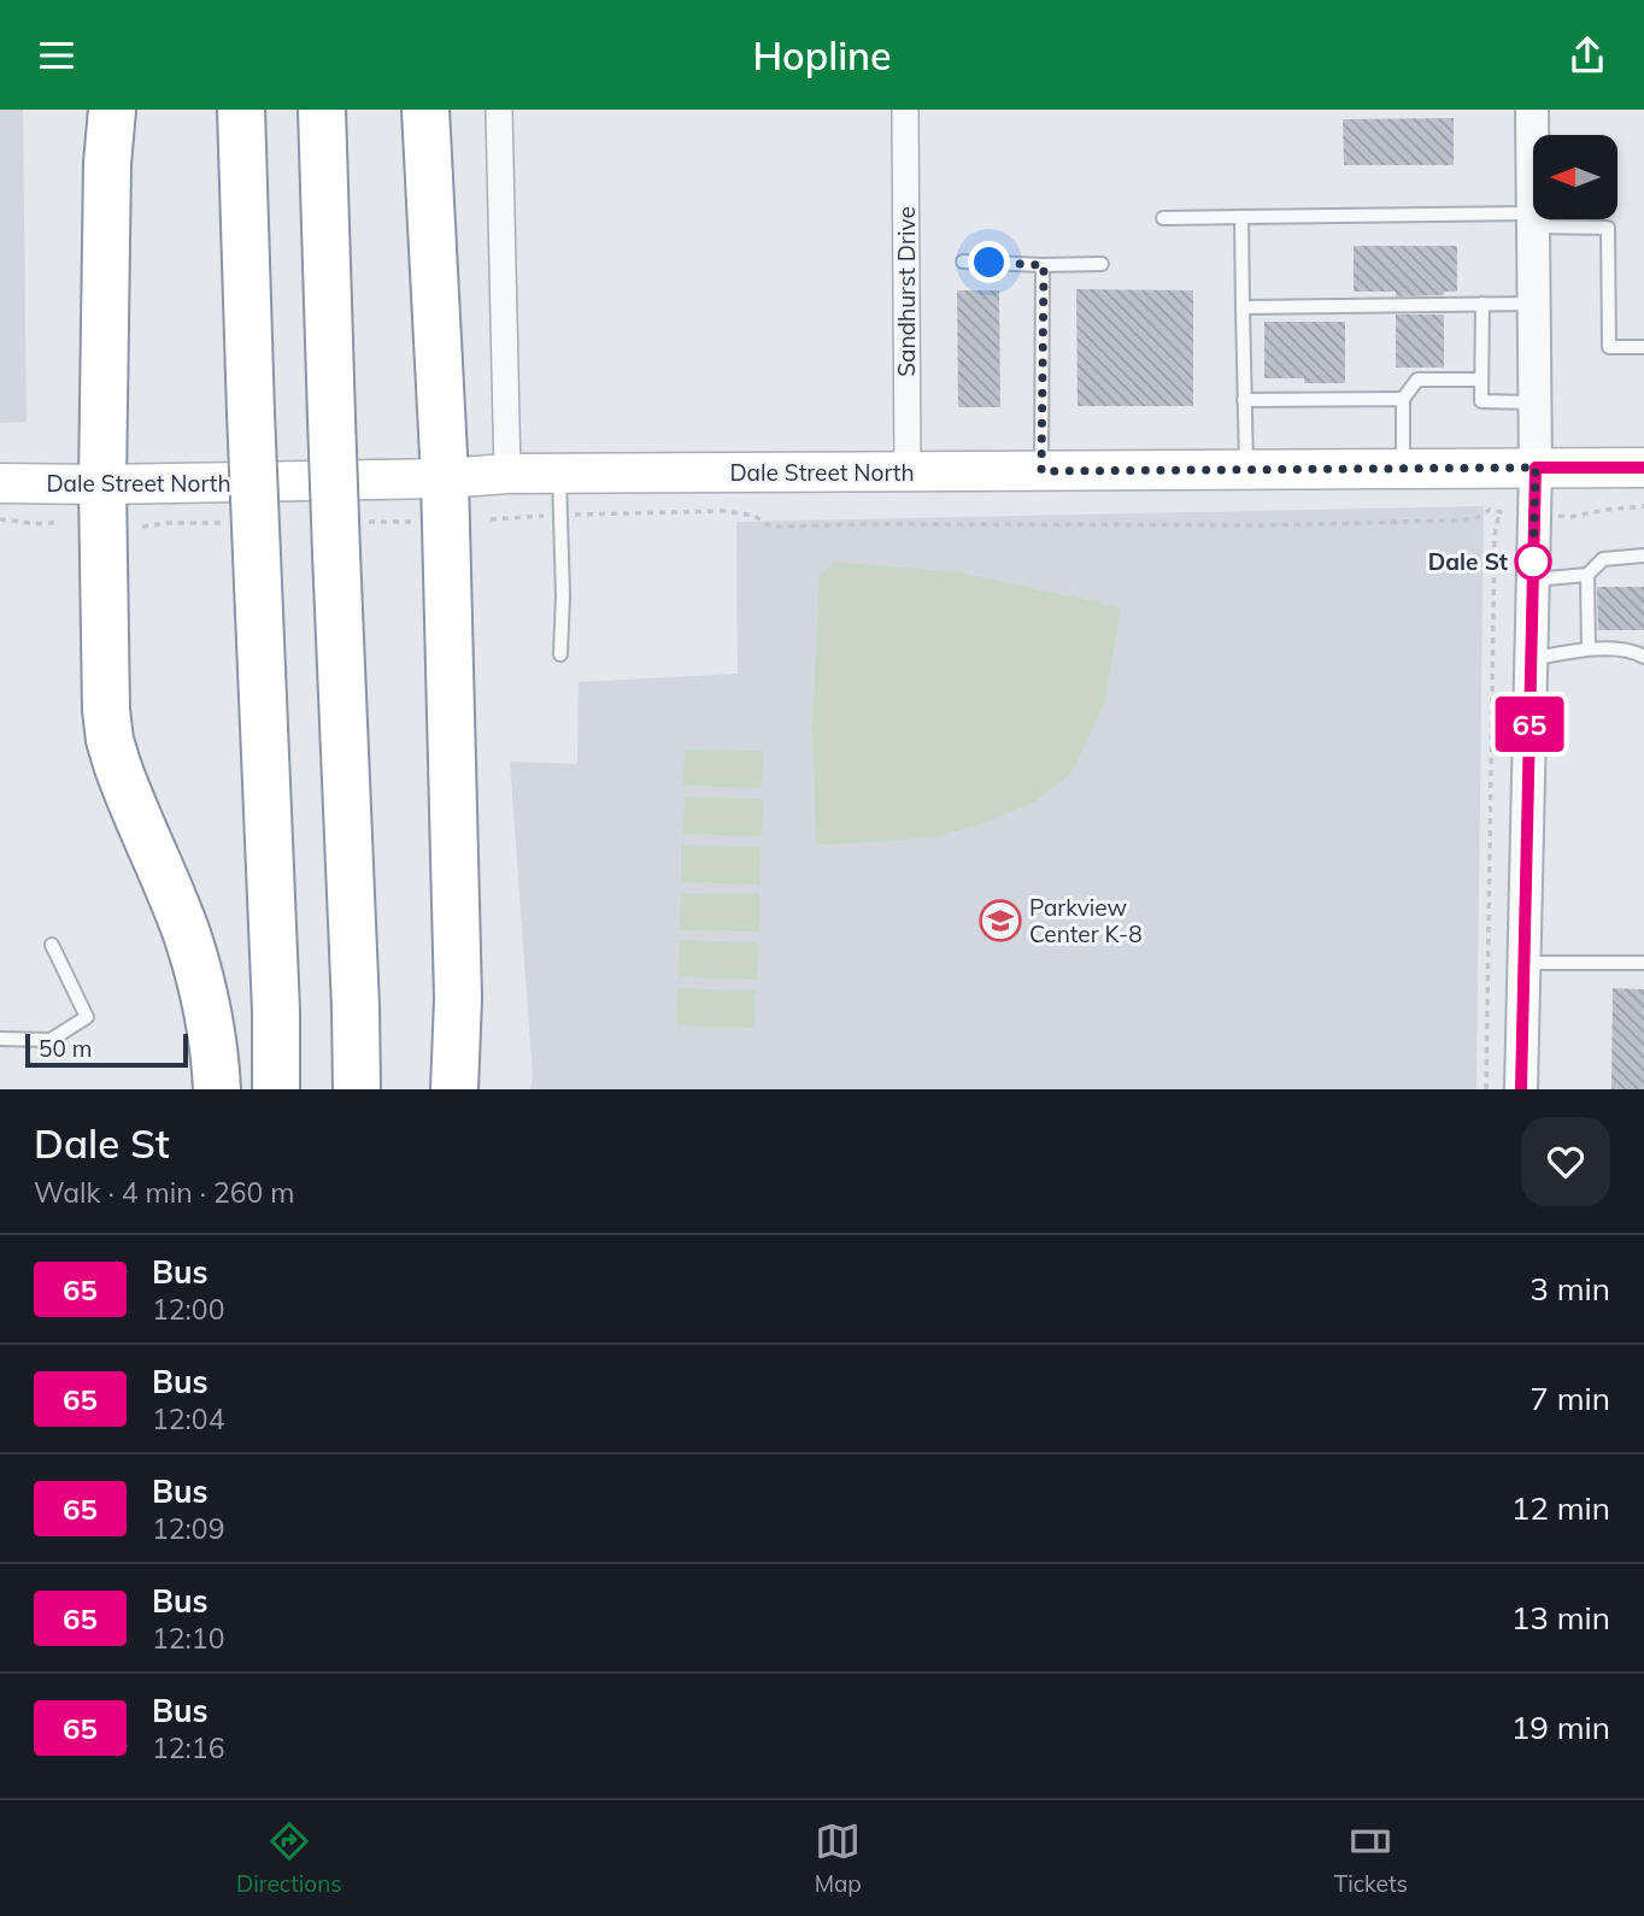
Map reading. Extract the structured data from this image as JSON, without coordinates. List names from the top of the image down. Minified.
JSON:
{"streets":{"main road":["Dale Street North"],"street":["Sandhurst Drive"]},"crossings":[["Sandhurst Drive","Dale Street North"]],"places":{"other":["Dale St"],"school or university":["Parkview Center K-8"]},"lines":["bus line 65"],"scale_bar":"50 m","north":"left","page":{"header":"Hopline","on_map":"65","scale":"50 m","heading":["Dale St","Walk · 4 min · 260 m"],"list":[{"mark":"65","name":"Bus","note":"12:00","value":"3 min"},{"mark":"65","name":"Bus","note":"12:04","value":"7 min"},{"mark":"65","name":"Bus","note":"12:09","value":"12 min"},{"mark":"65","name":"Bus","note":"12:10","value":"13 min"},{"mark":"65","name":"Bus","note":"12:16","value":"19 min"}],"tabs":["Directions","Map","Tickets"]}}
